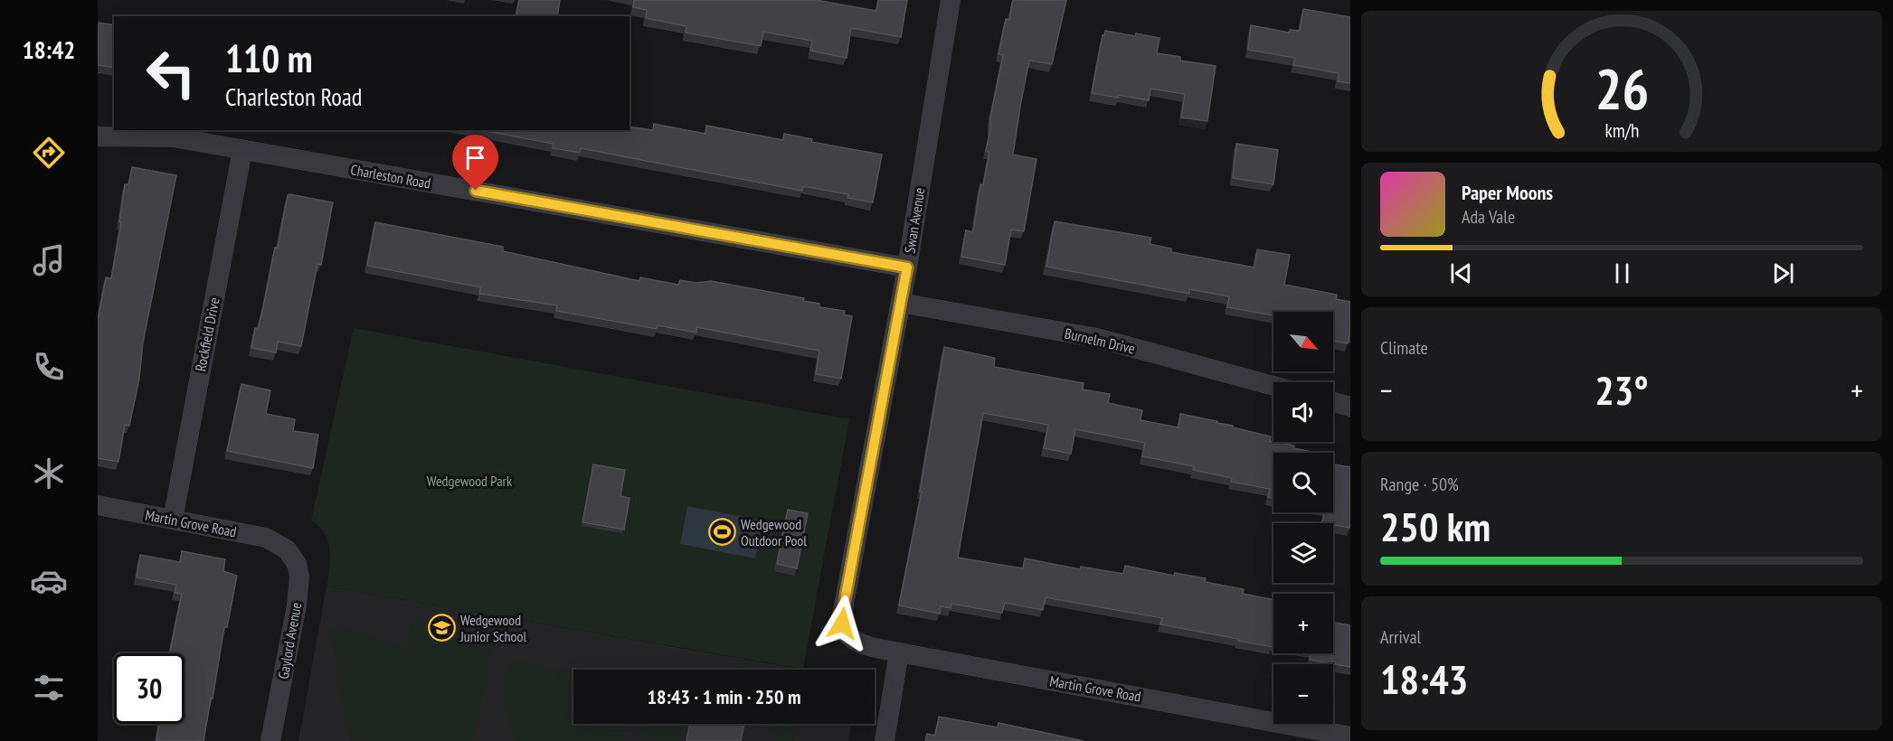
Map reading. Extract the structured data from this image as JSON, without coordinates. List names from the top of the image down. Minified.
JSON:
{"streets":{"street":["Charleston Road","Swan Avenue","Rockfield Drive","Burnelm Drive","Martin Grove Road","Gaylord Avenue"]},"crossings":[["Charleston Road","Swan Avenue"],["Charleston Road","Rockfield Drive"],["Swan Avenue","Burnelm Drive"],["Swan Avenue","Martin Grove Road"],["Rockfield Drive","Martin Grove Road"],["Martin Grove Road","Gaylord Avenue"]],"parks":["Wedgewood Park"],"places":{"sports":["Wedgewood Outdoor Pool"],"school or university":["Wedgewood Junior School"]},"north":"bottom right","page":{"tabs":"18:42","turn":["110 m","Charleston Road"],"song":["Paper Moons","Ada Vale"],"tile":["Climate",["Range · 50%","250 km"],["Arrival","18:43"]],"map_buttons":["+","−"],"heat":["−","23°","+"],"limit":"30","trip":"18:43 · 1 min · 250 m","gauge":["26","km/h"]}}
